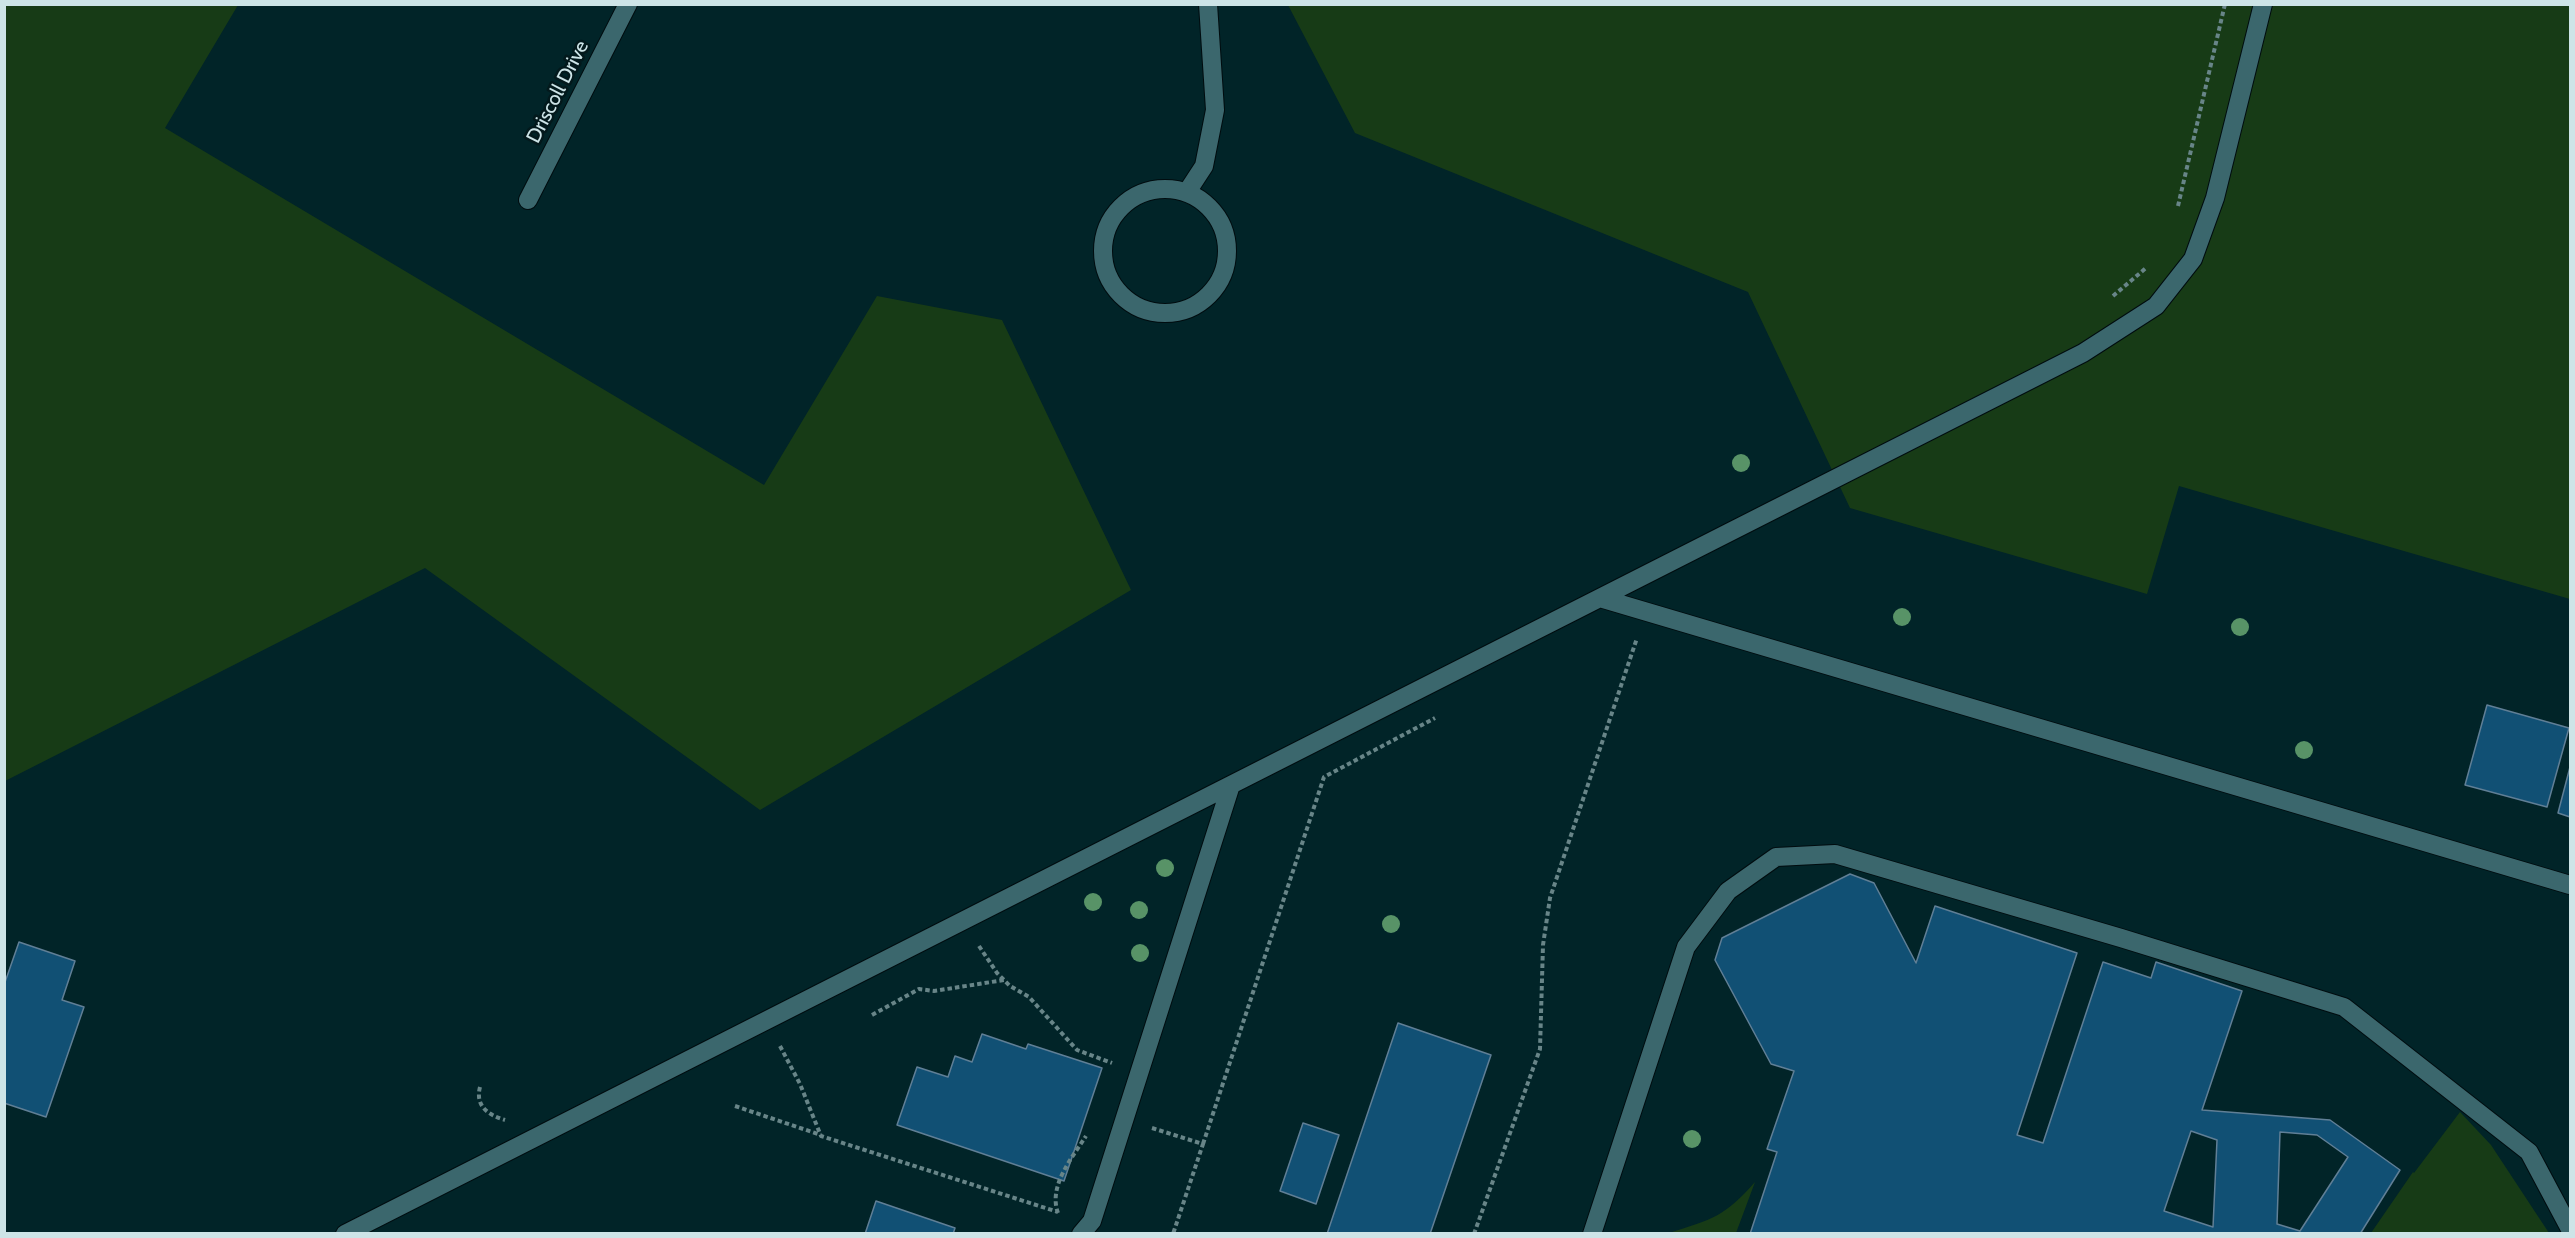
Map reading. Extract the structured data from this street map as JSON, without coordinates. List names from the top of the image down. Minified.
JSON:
{"streets":{"street":["Driscoll Drive"]}}
